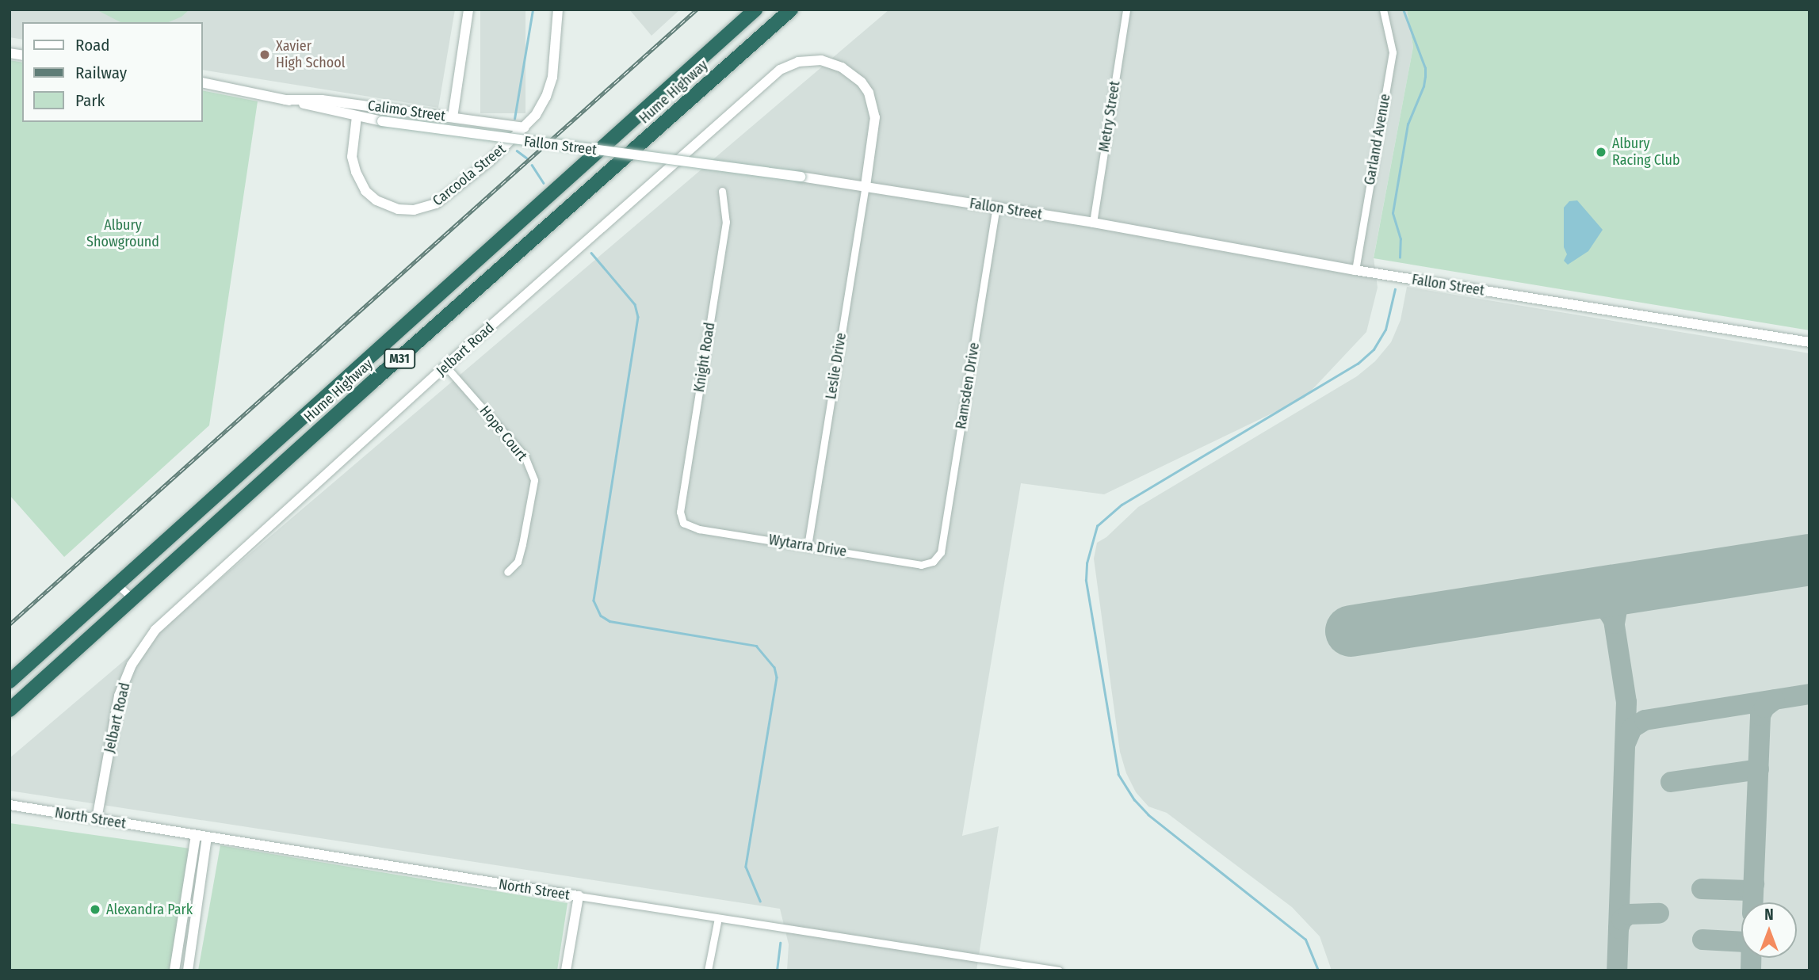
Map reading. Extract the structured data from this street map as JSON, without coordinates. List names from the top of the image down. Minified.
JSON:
{"streets":{"highway":["Hume Highway","M31"],"street":["Calimo Street","Metry Street","Garland Avenue","Fallon Street","Carcoola Street","Jelbart Road","Knight Road","Leslie Drive","Ramsden Drive","Hope Court","Wytarra Drive","North Street"]},"crossings":[["Calimo Street","Fallon Street"],["Metry Street","Fallon Street"],["Garland Avenue","Fallon Street"],["Fallon Street","Carcoola Street"],["Fallon Street","Jelbart Road"],["Fallon Street","Leslie Drive"],["Fallon Street","Ramsden Drive"],["Jelbart Road","Leslie Drive"],["Jelbart Road","Hope Court"],["Jelbart Road","North Street"],["Knight Road","Wytarra Drive"],["Leslie Drive","Wytarra Drive"],["Ramsden Drive","Wytarra Drive"]],"parks":["Albury Showground"],"places":["Xavier High School","Albury Racing Club","Alexandra Park"],"legend":["Road","Railway","Park"],"north":"top"}
